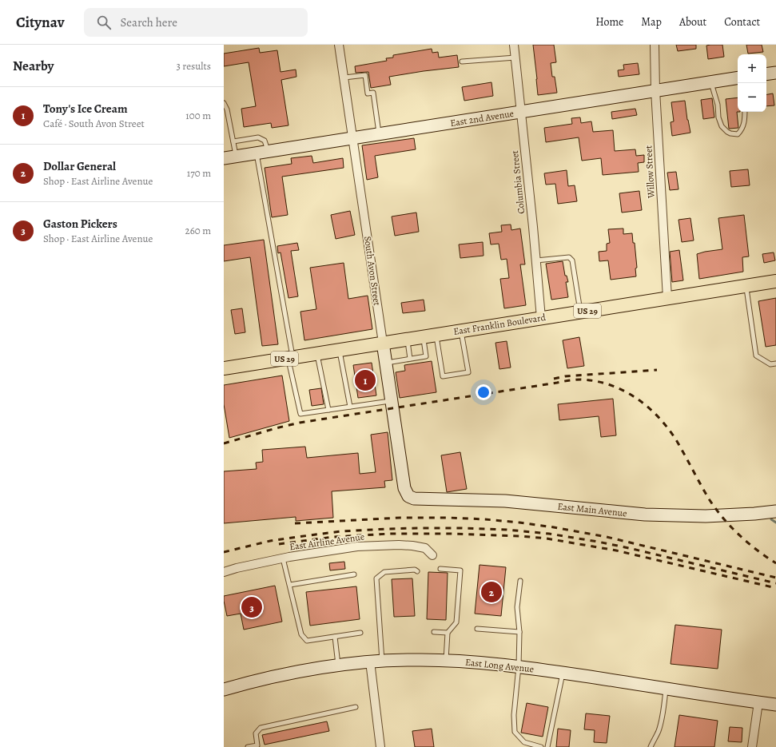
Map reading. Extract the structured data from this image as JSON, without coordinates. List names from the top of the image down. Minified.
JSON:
{"streets":{"main road":["US 29","East Franklin Boulevard"],"street":["East 2nd Avenue","Willow Street","Columbia Street","South Avon Street","East Main Avenue","East Airline Avenue","East Long Avenue"]},"crossings":[["East 2nd Avenue","Willow Street"],["East 2nd Avenue","Columbia Street"],["East 2nd Avenue","South Avon Street"],["Willow Street","East Franklin Boulevard"],["Columbia Street","East Franklin Boulevard"],["South Avon Street","East Franklin Boulevard"],["South Avon Street","East Main Avenue"]],"page":{"header":"Citynav","search":"Search here","nav":["Home","Map","About","Contact"],"heading":["Nearby","3 results"],"map_buttons":["+","−"],"list":[{"mark":"1","name":"Tony's Ice Cream","note":"Café · South Avon Street","value":"100 m"},{"mark":"2","name":"Dollar General","note":"Shop · East Airline Avenue","value":"170 m"},{"mark":"3","name":"Gaston Pickers","note":"Shop · East Airline Avenue","value":"260 m"}],"pins":["1","2","3"]}}
